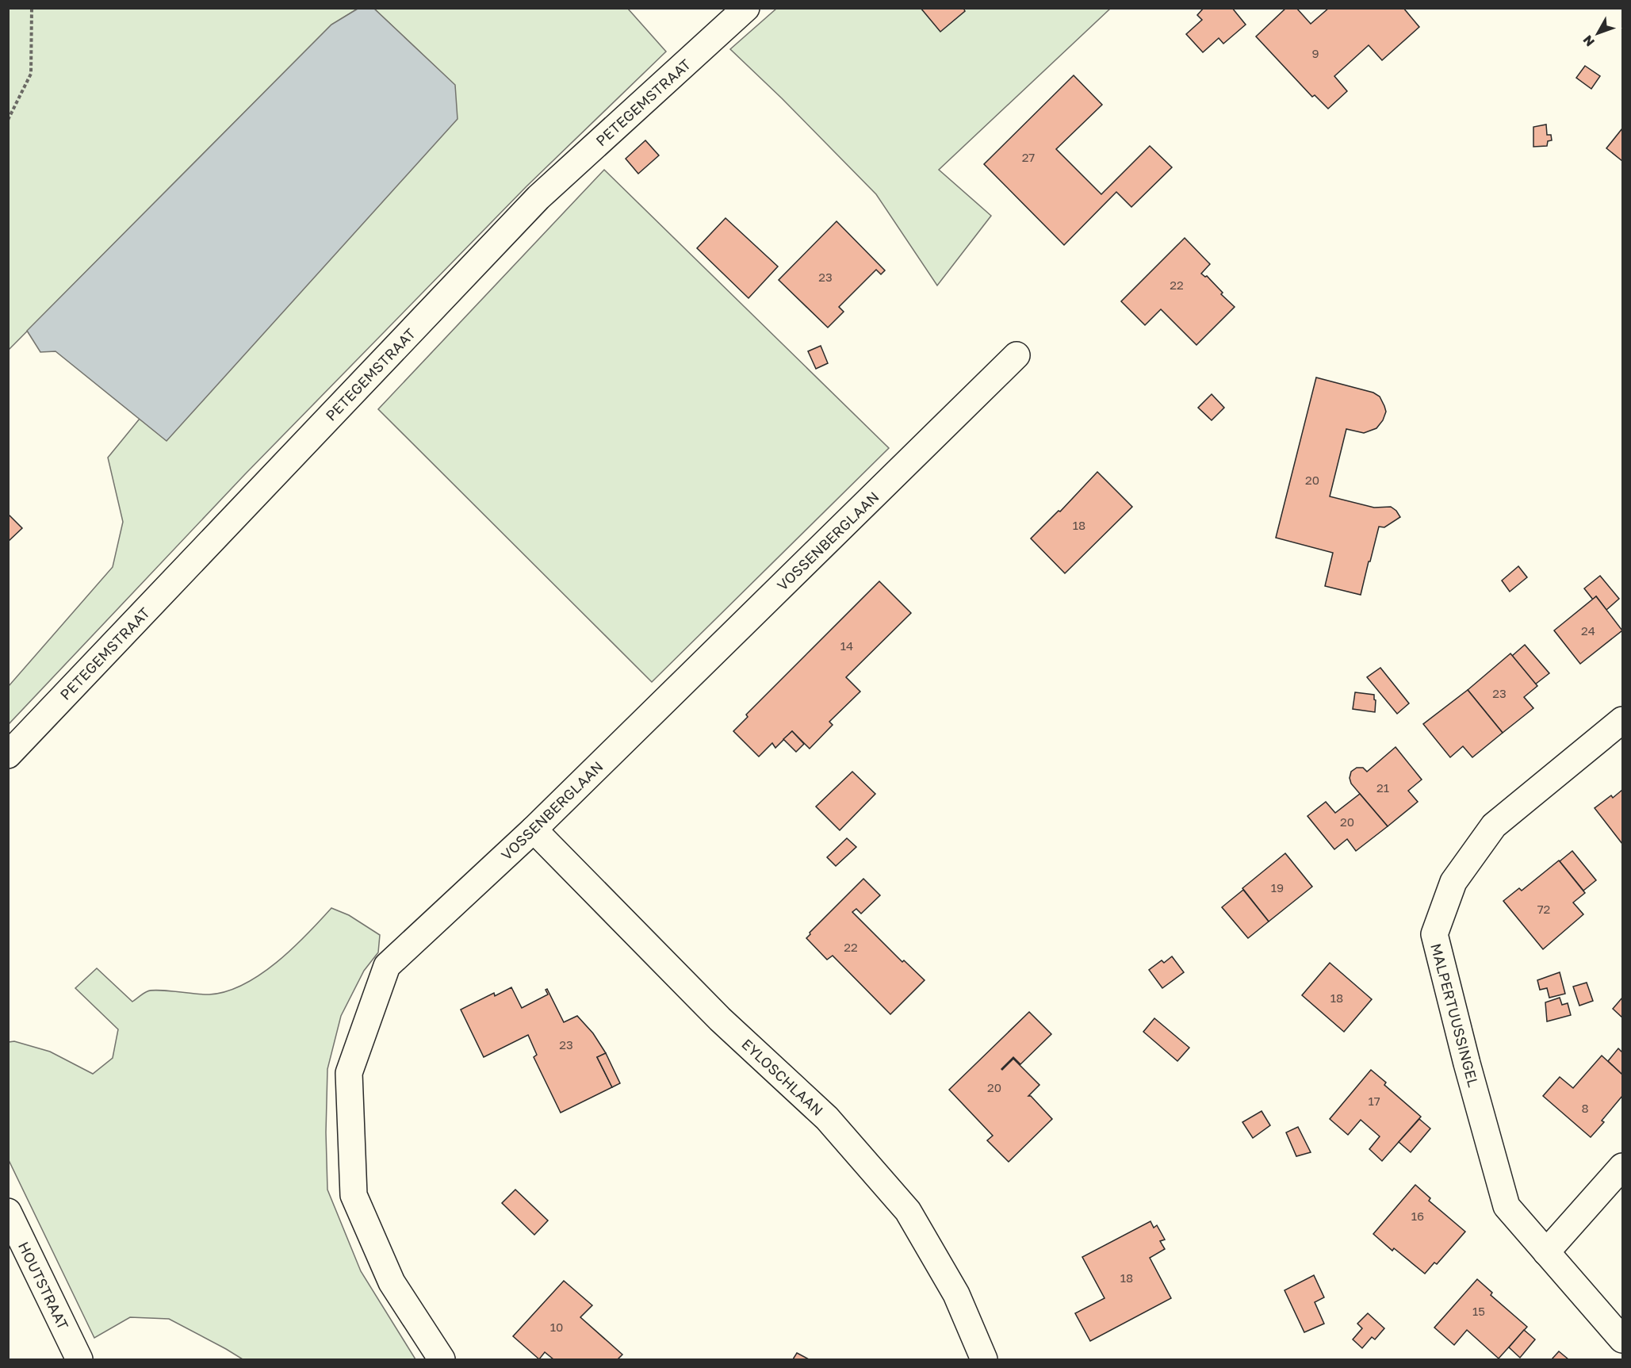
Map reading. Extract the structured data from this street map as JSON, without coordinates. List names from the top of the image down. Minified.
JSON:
{"streets":{"street":["PETEGEMSTRAAT","VOSSENBERGLAAN","MALPERTUUSSINGEL","EYLOSCHLAAN","HOUTSTRAAT"]},"crossings":[["VOSSENBERGLAAN","EYLOSCHLAAN"]],"house_numbers":["9","27","23","22","20","18","24","14","23","21","20","19","72","22","18","23","20","17","8","16","18","15","10"],"north":"bottom left"}
